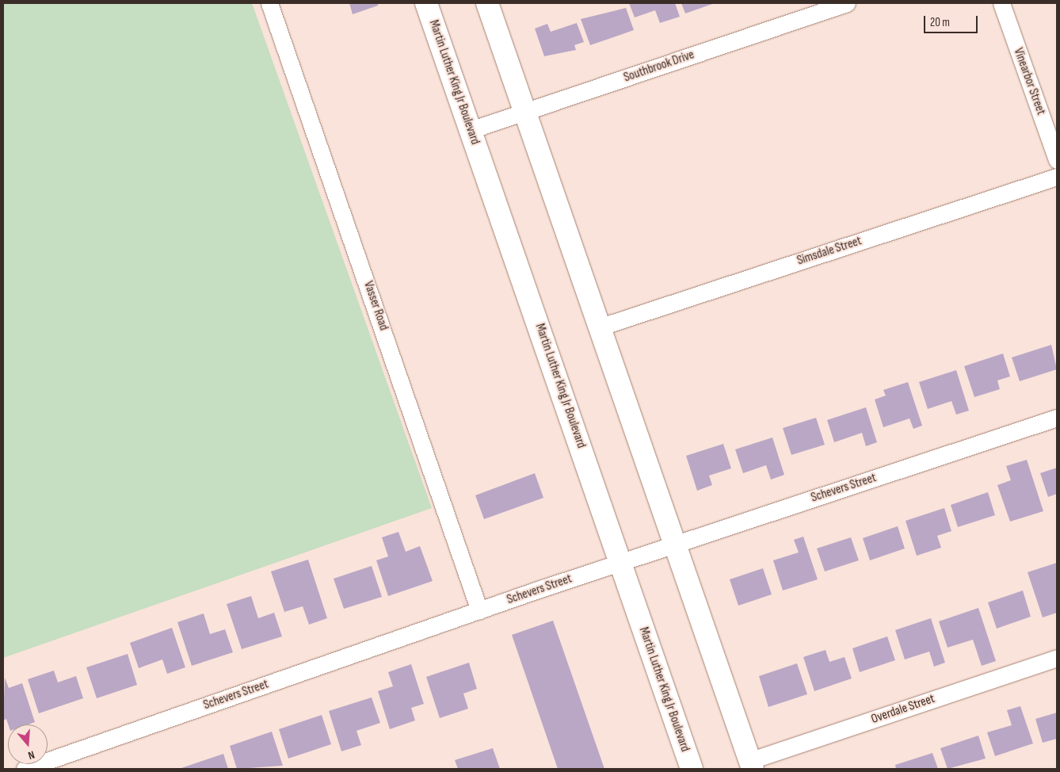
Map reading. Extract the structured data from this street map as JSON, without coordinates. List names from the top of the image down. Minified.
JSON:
{"streets":{"main road":["Martin Luther King Jr Boulevard"],"street":["Southbrook Drive","Vinearbor Street","Simsdale Street","Vasser Road","Schevers Street","Overdale Street"]},"crossings":[["Southbrook Drive","Martin Luther King Jr Boulevard"],["Martin Luther King Jr Boulevard","Schevers Street"],["Vasser Road","Schevers Street"]],"scale_bar":"20 m","north":"bottom"}
